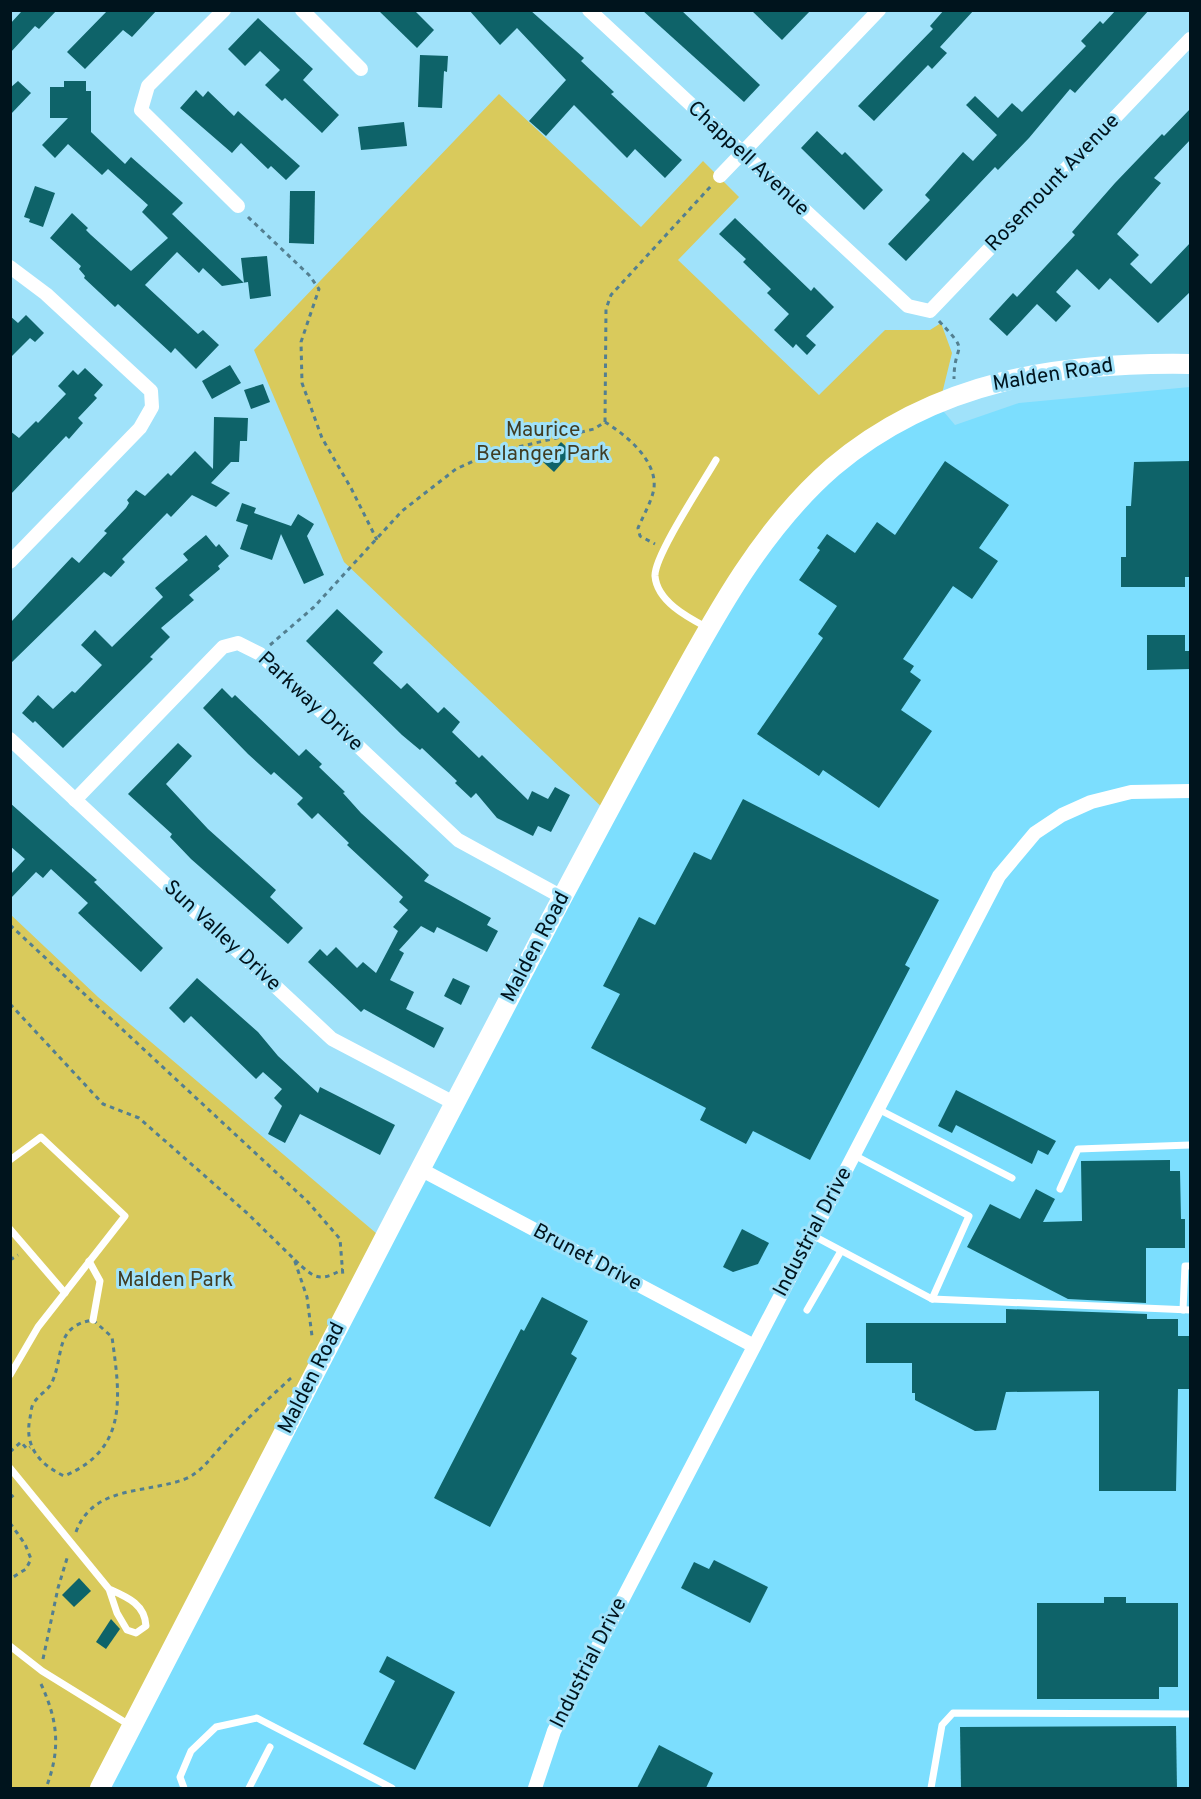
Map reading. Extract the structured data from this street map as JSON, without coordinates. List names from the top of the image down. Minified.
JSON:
{"streets":{"main road":["Malden Road"],"street":["Chappell Avenue","Rosemount Avenue","Parkway Drive","Sun Valley Drive","Industrial Drive","Brunet Drive"]},"crossings":[["Chappell Avenue","Rosemount Avenue"],["Malden Road","Parkway Drive"],["Malden Road","Sun Valley Drive"],["Malden Road","Brunet Drive"],["Parkway Drive","Sun Valley Drive"],["Industrial Drive","Brunet Drive"]],"parks":["Maurice Belanger Park","Malden Park"]}
